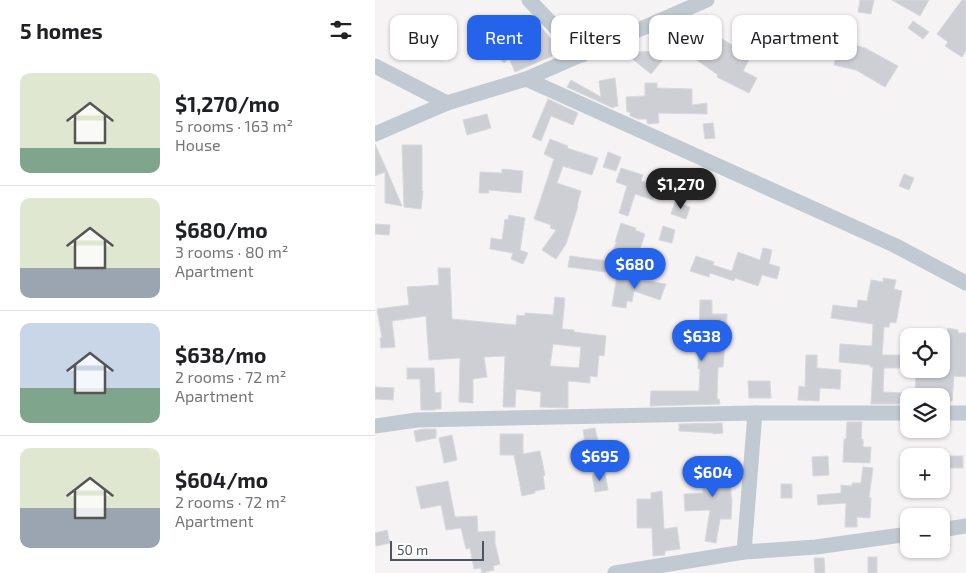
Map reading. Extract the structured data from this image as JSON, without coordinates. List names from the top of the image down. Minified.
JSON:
{"scale_bar":"50 m","page":{"heading":"5 homes","chip":["Buy","Rent","Filters","New","Apartment"],"list":[{"name":"$1,270/mo","note":"5 rooms · 163 m² · House"},{"name":"$680/mo","note":"3 rooms · 80 m² · Apartment"},{"name":"$638/mo","note":"2 rooms · 72 m² · Apartment"},{"name":"$604/mo","note":"2 rooms · 72 m² · Apartment"}],"price":["$1,270","$680","$638","$695","$604"],"map_buttons":["+","−"],"scale":"50 m"}}
